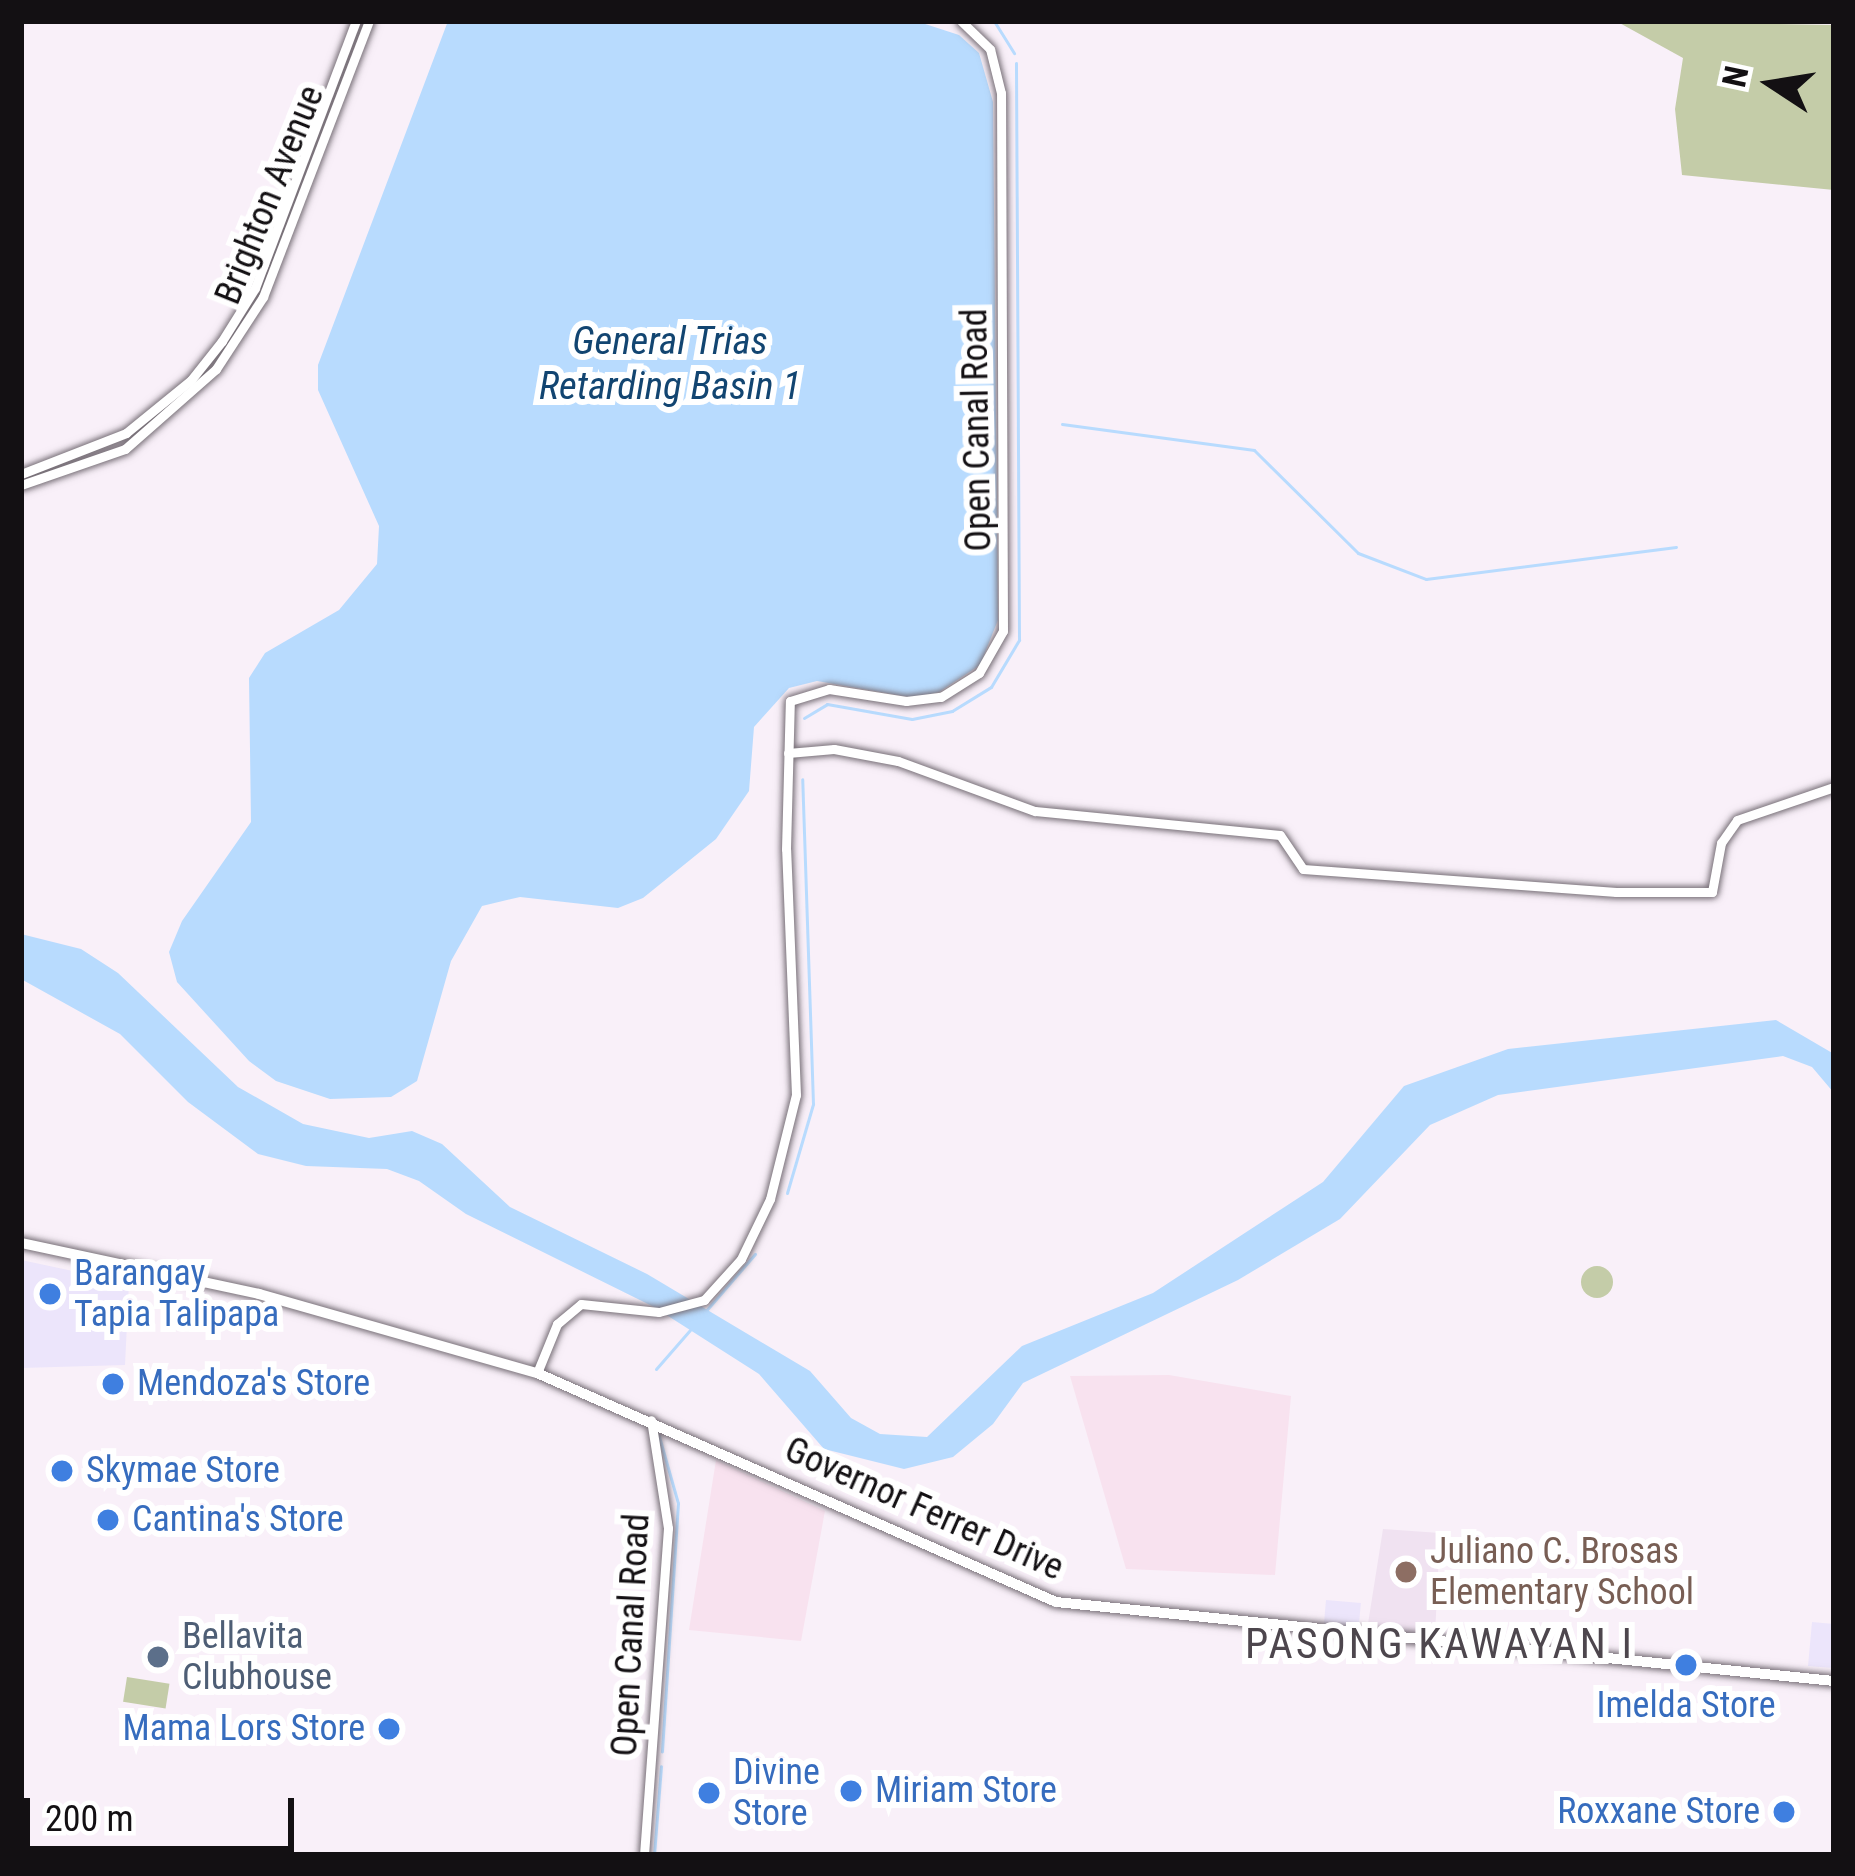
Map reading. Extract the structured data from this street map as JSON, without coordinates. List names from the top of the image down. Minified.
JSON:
{"streets":{"main road":["Governor Ferrer Drive"],"street":["Brighton Avenue","Open Canal Road"]},"crossings":[["Open Canal Road","Governor Ferrer Drive"]],"districts":["PASONG KAWAYAN I"],"water":["General Trias Retarding Basin 1"],"places":["Barangay Tapia Talipapa","Mendoza's Store","Skymae Store","Cantina's Store","Juliano C. Brosas Elementary School","Bellavita Clubhouse","Imelda Store","Mama Lors Store","Miriam Store","Divine Store","Roxxane Store"],"scale_bar":"200 m","north":"left"}
